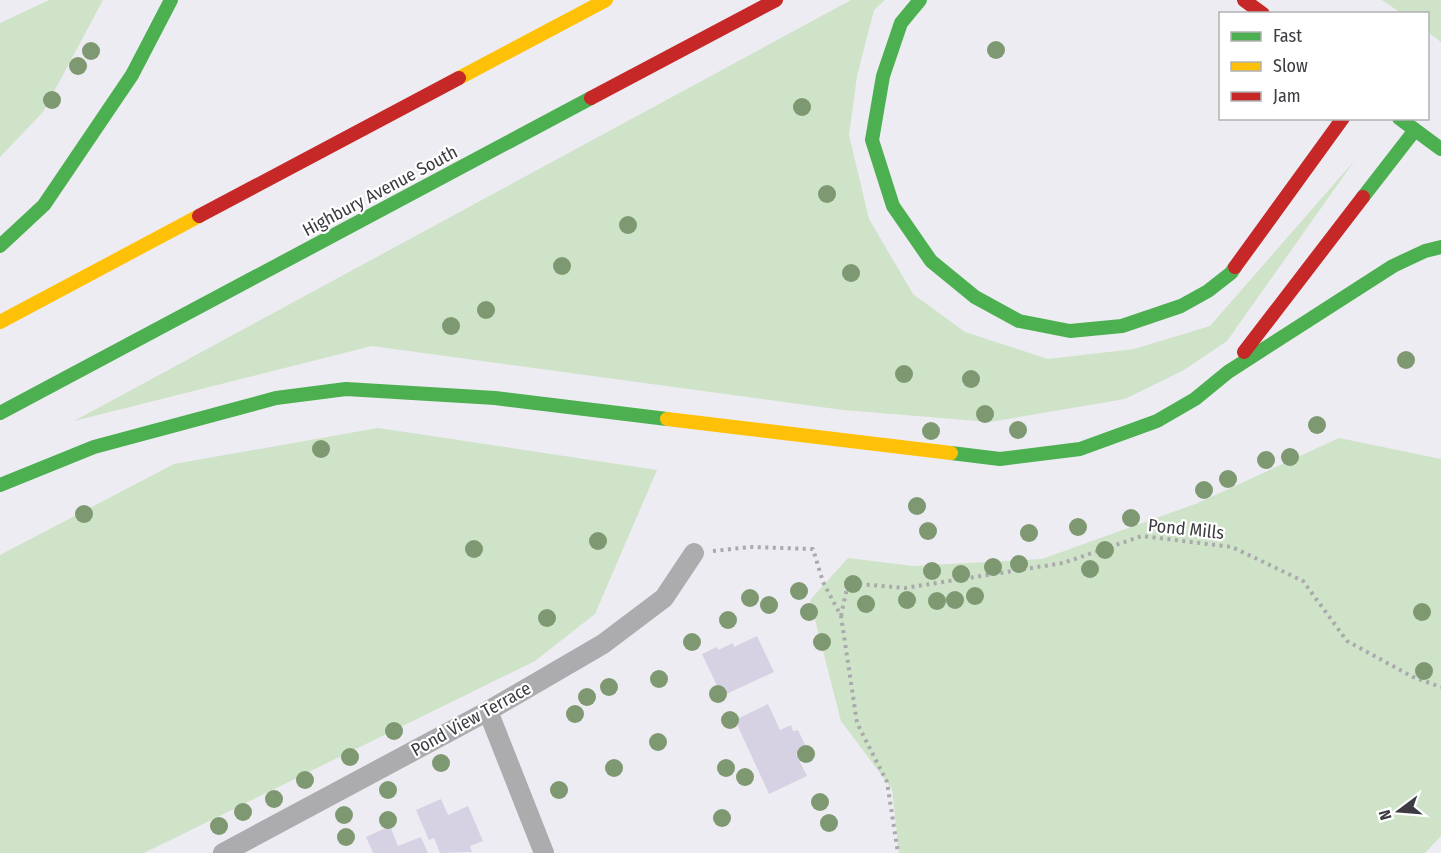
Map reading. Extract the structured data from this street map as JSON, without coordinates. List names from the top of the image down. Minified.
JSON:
{"streets":{"main road":["Highbury Avenue South"],"street":["Pond View Terrace"],"path":["Pond Mills"]},"crossings":[["Pond Mills","Pond View Terrace"]],"legend":["Fast","Slow","Jam"],"north":"left"}
